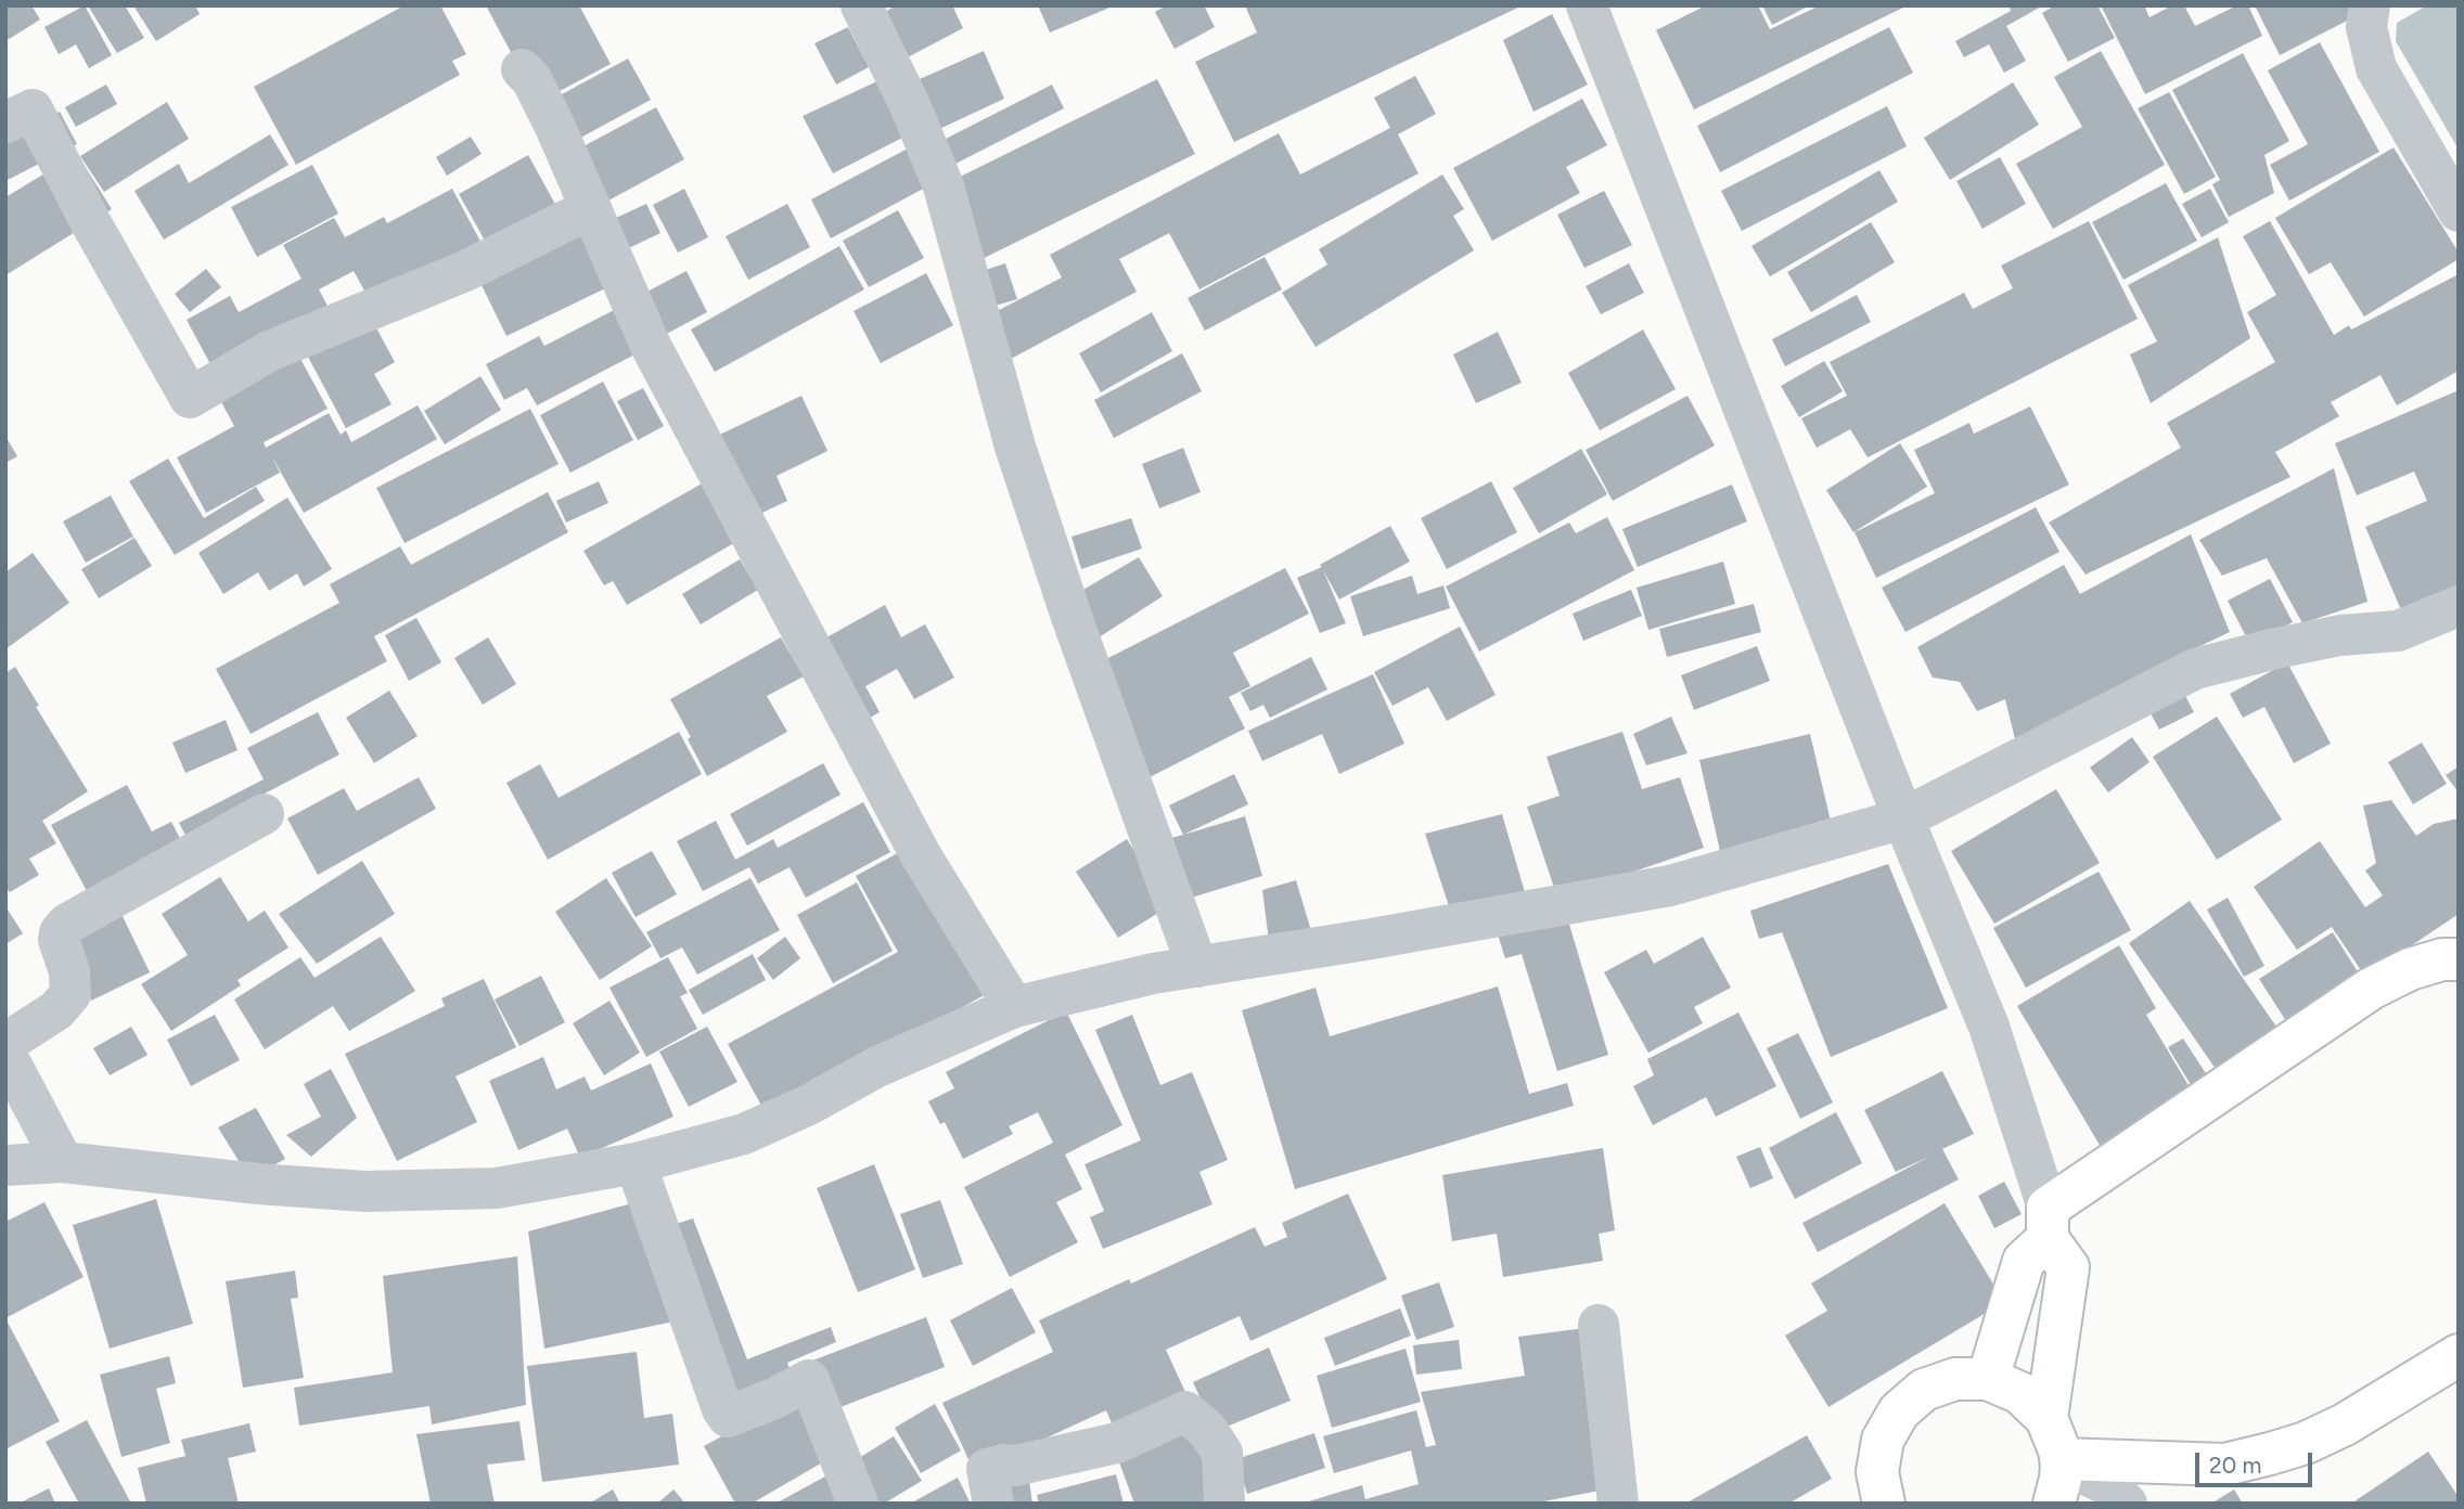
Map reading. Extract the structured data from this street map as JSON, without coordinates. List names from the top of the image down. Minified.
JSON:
{"scale_bar":"20 m"}
